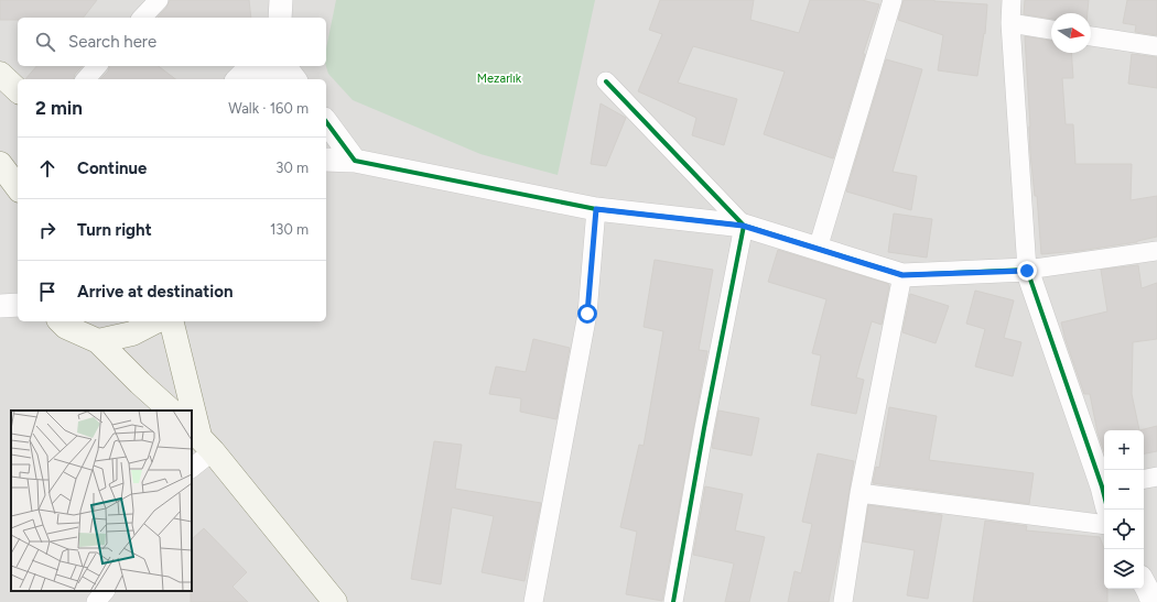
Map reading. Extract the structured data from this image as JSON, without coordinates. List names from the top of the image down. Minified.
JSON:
{"parks":["Mezarlık"],"north":"right","page":{"search":"Search here","heading":["2 min","Walk · 160 m"],"list":[["Continue","30 m"],["Turn right","130 m"],"Arrive at destination"],"map_buttons":["+","−"]}}
